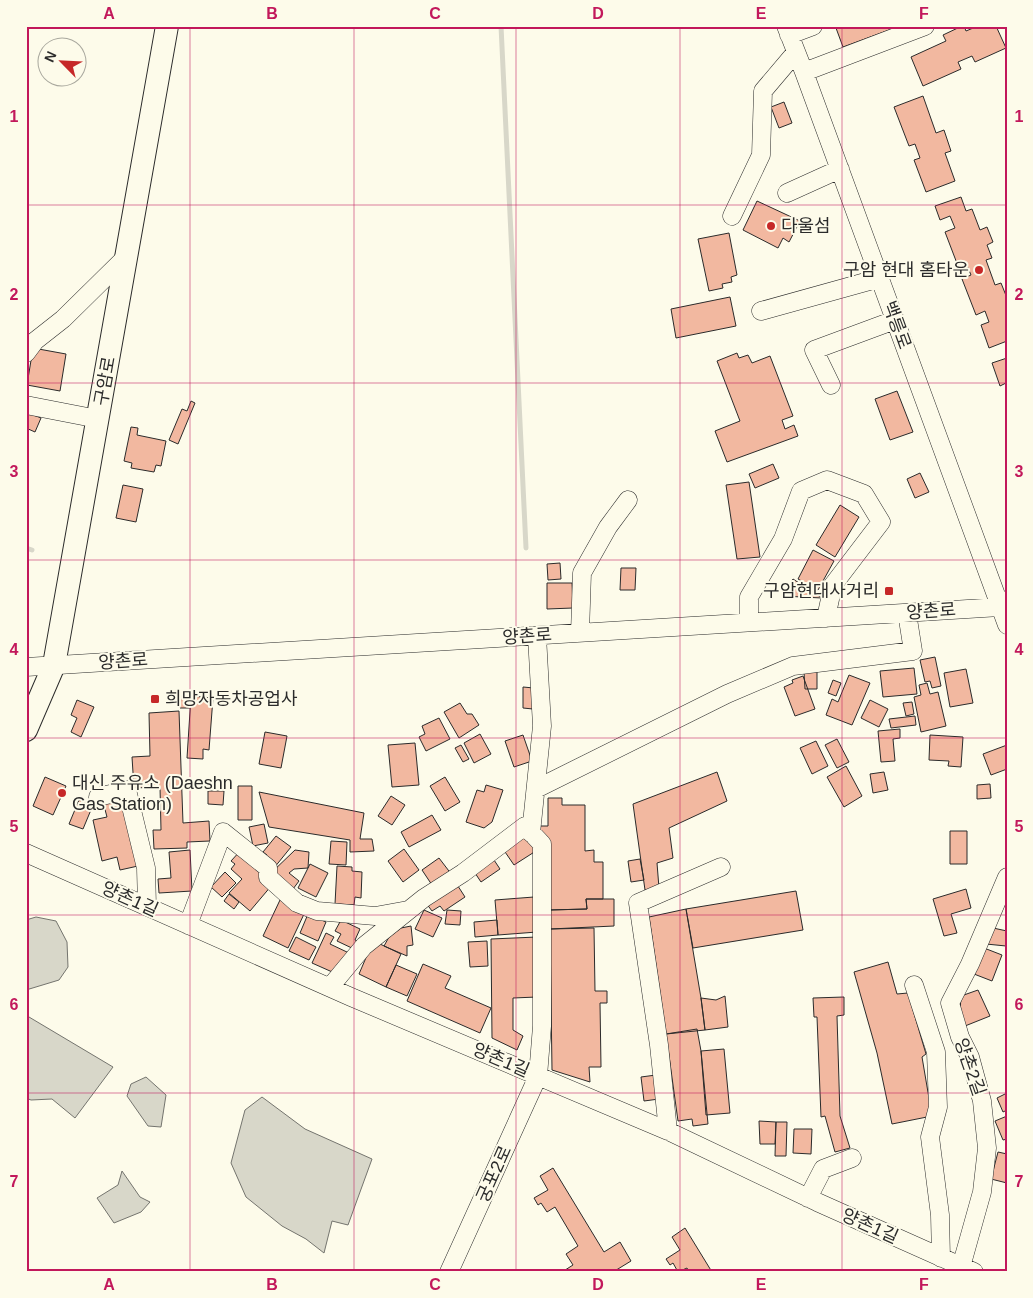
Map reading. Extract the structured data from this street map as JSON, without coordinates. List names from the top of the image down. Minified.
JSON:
{"streets":{"main road":["구암로"],"street":["백릉로","양촌로","양촌1길","양촌2길","궁포2로"]},"crossings":[["백릉로","양촌로"],["구암로","양촌로"],["양촌1길","양촌2길"],["양촌1길","궁포2로"]],"places":{"other":["다울섬","구암 현대 홈타운","대신 주유소 (Daeshn Gas Station)"],"transit":["구암현대사거리","희망자동차공업사"]},"north":"top left","grid":{"columns":["A","B","C","D","E","F"],"rows":["1","2","3","4","5","6","7"]}}
